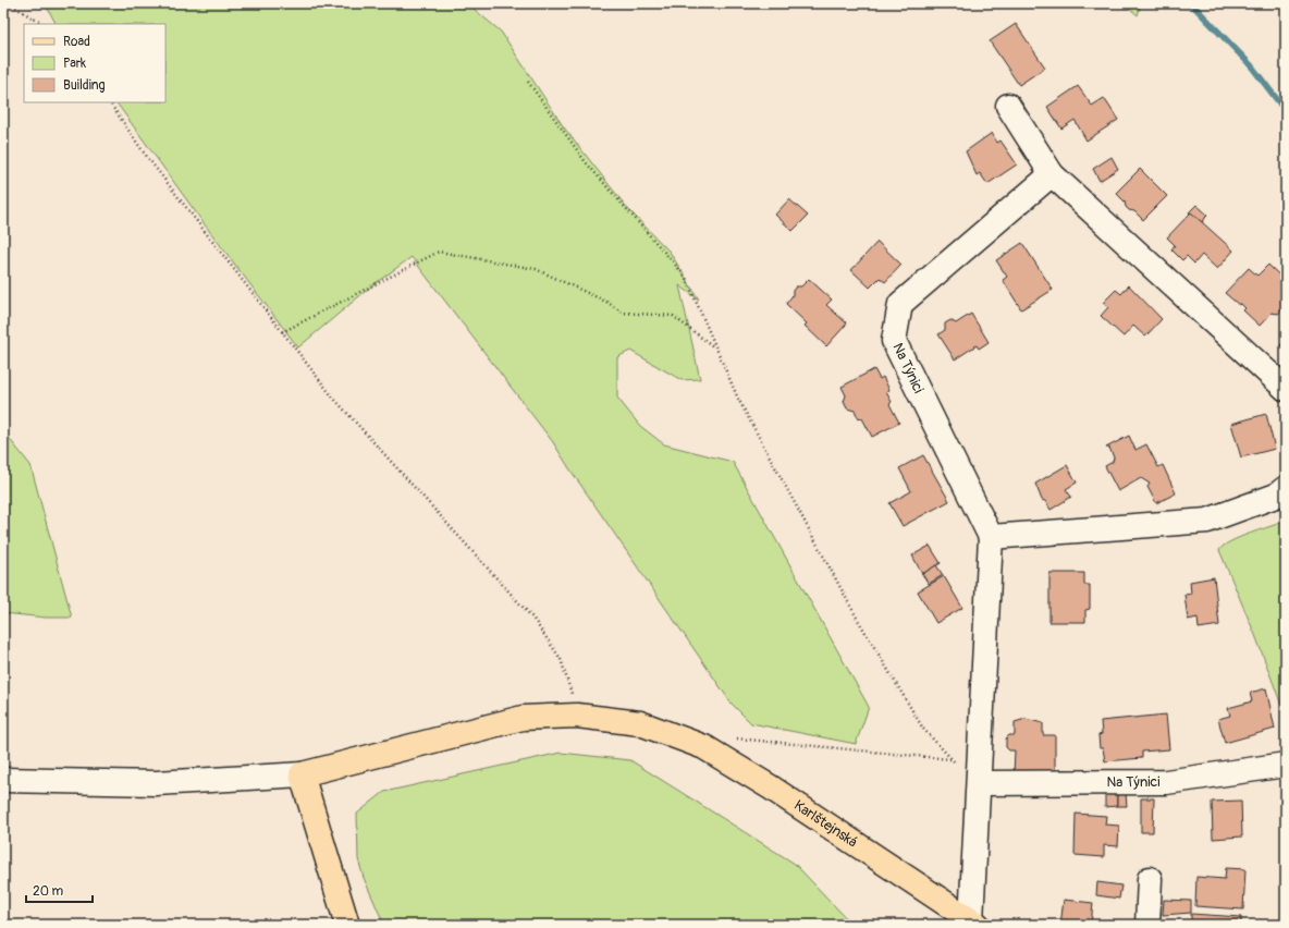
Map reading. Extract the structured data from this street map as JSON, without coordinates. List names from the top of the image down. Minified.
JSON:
{"streets":{"main road":["Karlštejnská"],"street":["Na Týnici"]},"crossings":[["Na Týnici","Karlštejnská"]],"legend":["Road","Park","Building"],"scale_bar":"20 m"}
